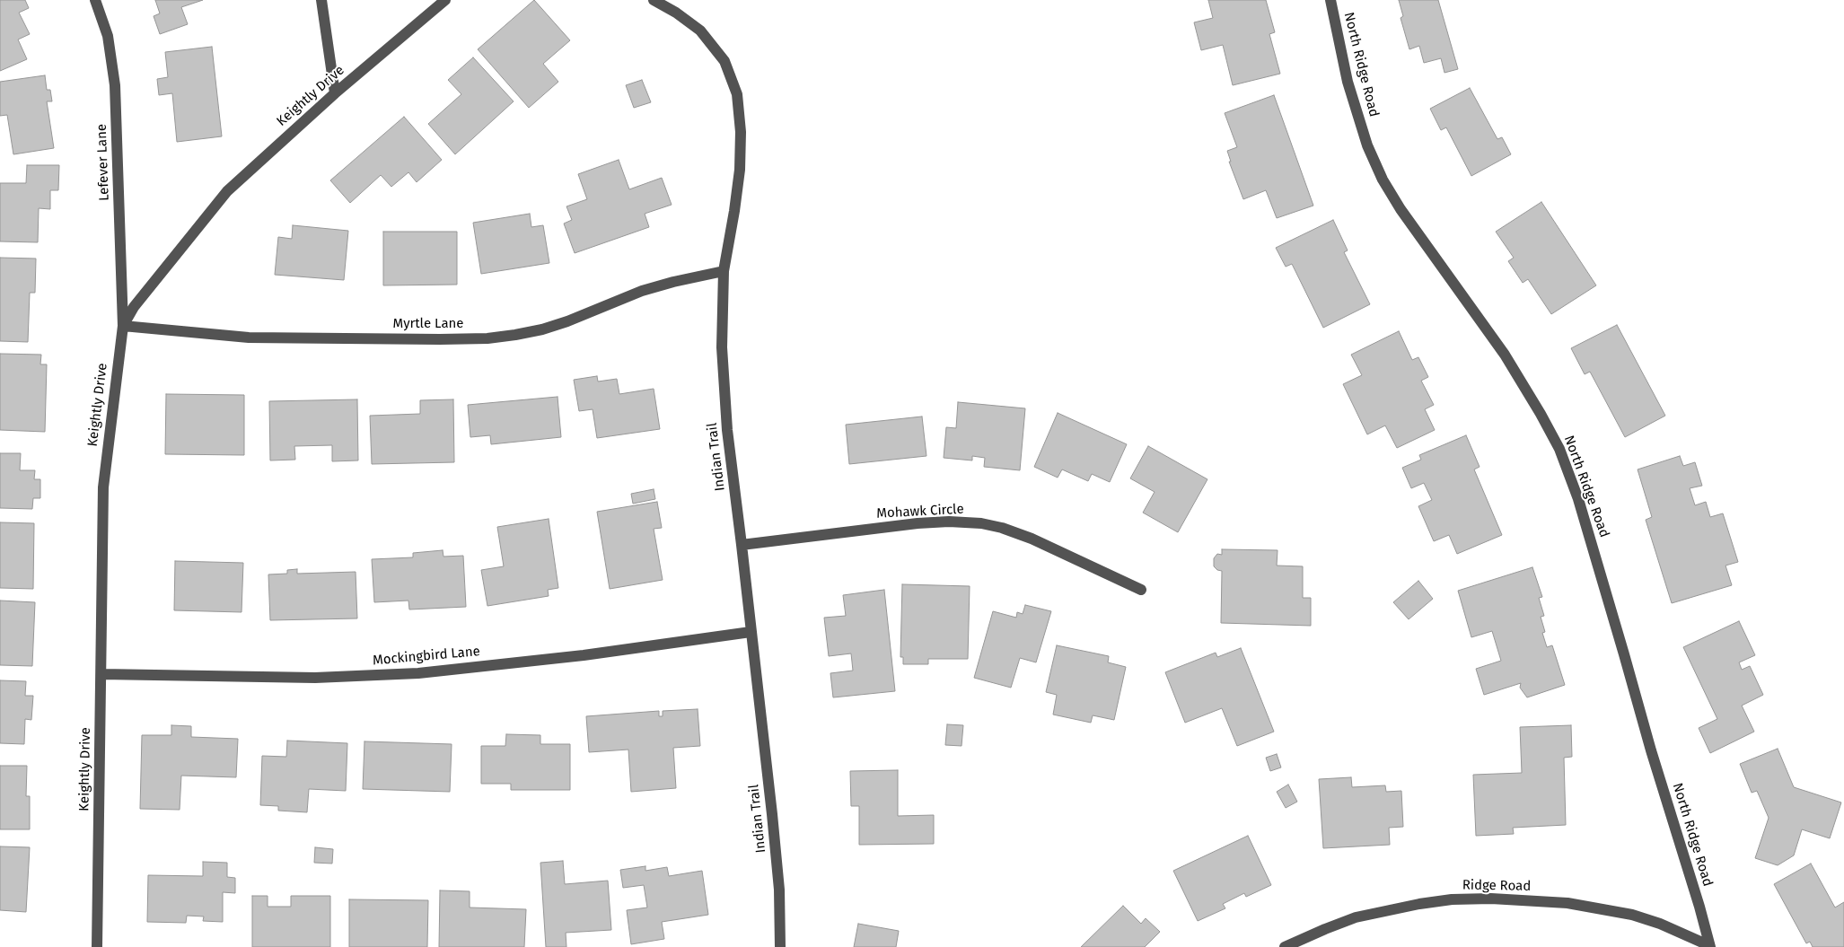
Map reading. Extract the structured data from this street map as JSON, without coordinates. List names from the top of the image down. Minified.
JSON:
{"streets":{"street":["North Ridge Road","Keightly Drive","Lefever Lane","Myrtle Lane","Indian Trail","Mohawk Circle","Mockingbird Lane","Ridge Road"]},"crossings":[["North Ridge Road","Ridge Road"],["Keightly Drive","Lefever Lane"],["Keightly Drive","Myrtle Lane"],["Keightly Drive","Mockingbird Lane"],["Lefever Lane","Myrtle Lane"],["Myrtle Lane","Indian Trail"],["Indian Trail","Mohawk Circle"],["Indian Trail","Mockingbird Lane"]]}
